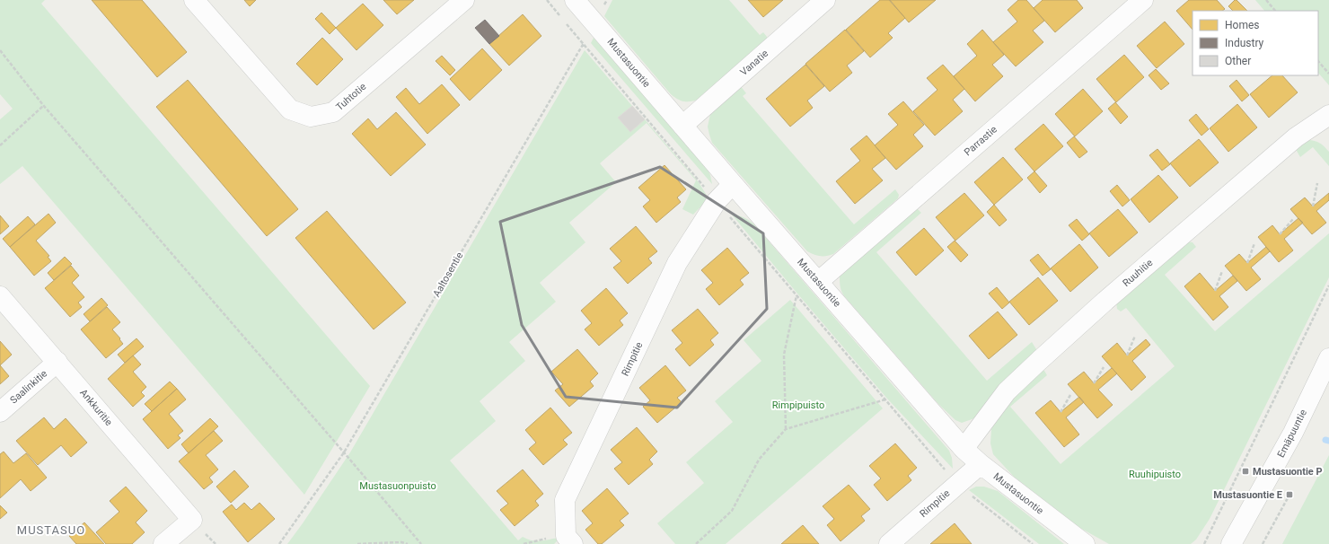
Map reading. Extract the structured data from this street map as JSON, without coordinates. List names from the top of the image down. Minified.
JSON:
{"streets":{"street":["Mustasuontie","Vanatie","Tuhtotie","Parrastie","Ruuhitie","Rimpitie","Saalinkitie","Ankkuritie","Emäpuuntie"],"path":["Aaltosentie"]},"crossings":[["Mustasuontie","Vanatie"],["Mustasuontie","Parrastie"],["Mustasuontie","Ruuhitie"],["Mustasuontie","Aaltosentie"],["Mustasuontie","Rimpitie"],["Saalinkitie","Ankkuritie"]],"districts":["MUSTASUO"],"parks":["Rimpipuisto","Ruuhipuisto","Mustasuonpuisto"],"places":{"transit":["Mustasuontie P","Mustasuontie E"]},"legend":["Homes","Industry","Other"]}
